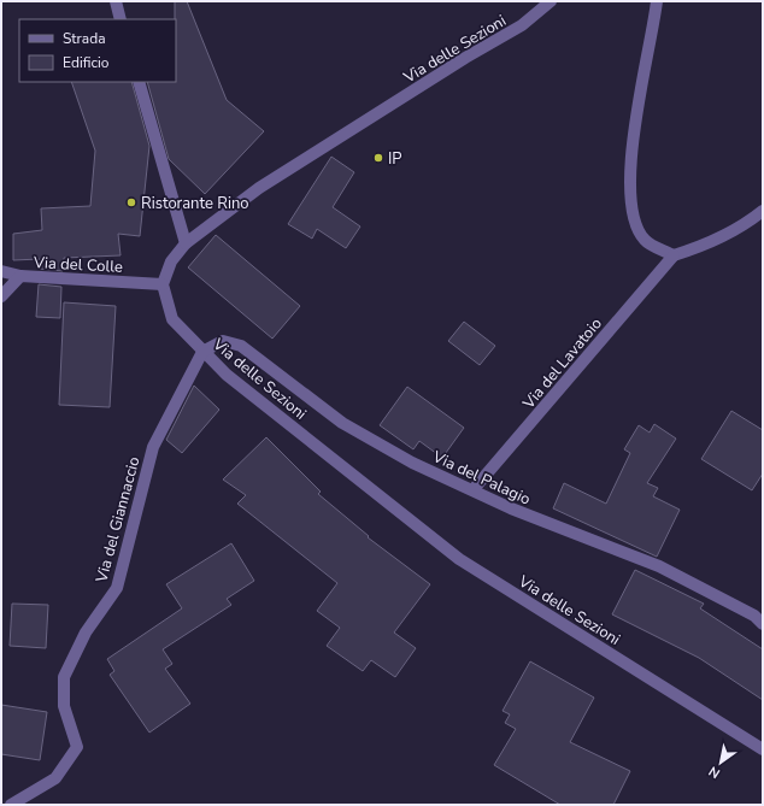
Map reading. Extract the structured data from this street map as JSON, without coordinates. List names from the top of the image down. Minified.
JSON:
{"streets":{"street":["Via delle Sezioni","Via del Colle","Via del Lavatoio","Via del Palagio","Via del Giannaccio"]},"crossings":[["Via delle Sezioni","Via del Colle"],["Via delle Sezioni","Via del Palagio"],["Via delle Sezioni","Via del Giannaccio"],["Via del Lavatoio","Via del Palagio"],["Via del Palagio","Via del Giannaccio"]],"places":["IP","Ristorante Rino"],"legend":["Strada","Edificio"],"north":"bottom left"}
